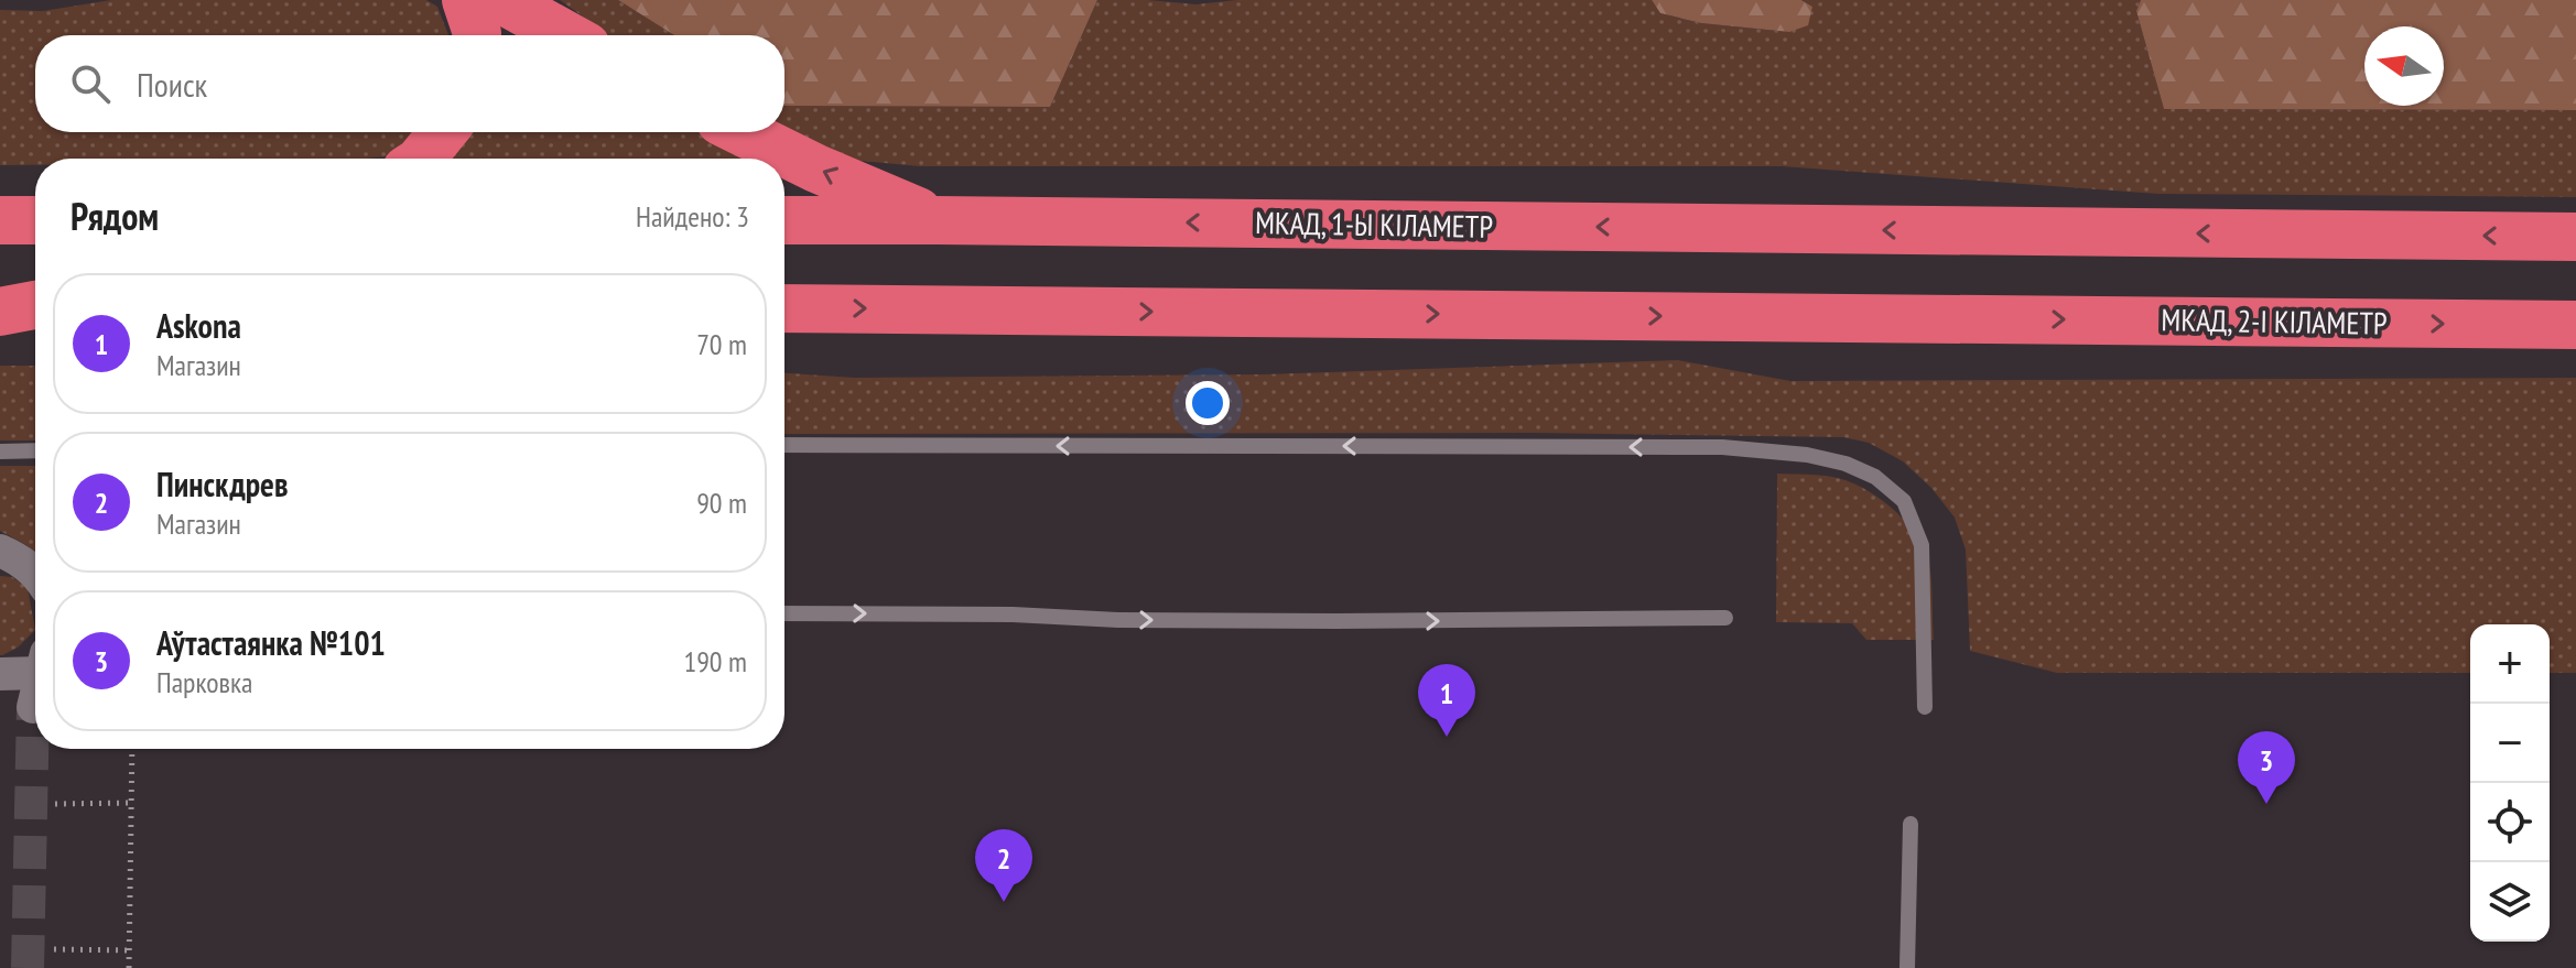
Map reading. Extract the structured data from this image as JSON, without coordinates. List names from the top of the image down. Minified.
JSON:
{"streets":{"highway":["МКАД, 1-Ы КІЛАМЕТР","МКАД, 2-І КІЛАМЕТР"]},"one_way":["МКАД, 1-Ы КІЛАМЕТР","МКАД, 2-І КІЛАМЕТР"],"north":"left","page":{"search":"Поиск","heading":["Рядом","Найдено: 3"],"list":[{"mark":"1","name":"Askona","note":"Магазин","value":"70 m"},{"mark":"2","name":"Пинскдрев","note":"Магазин","value":"90 m"},{"mark":"3","name":"Аўтастаянка №101","note":"Парковка","value":"190 m"}],"map_buttons":["+","−"],"pins":["1","3","2"]}}
